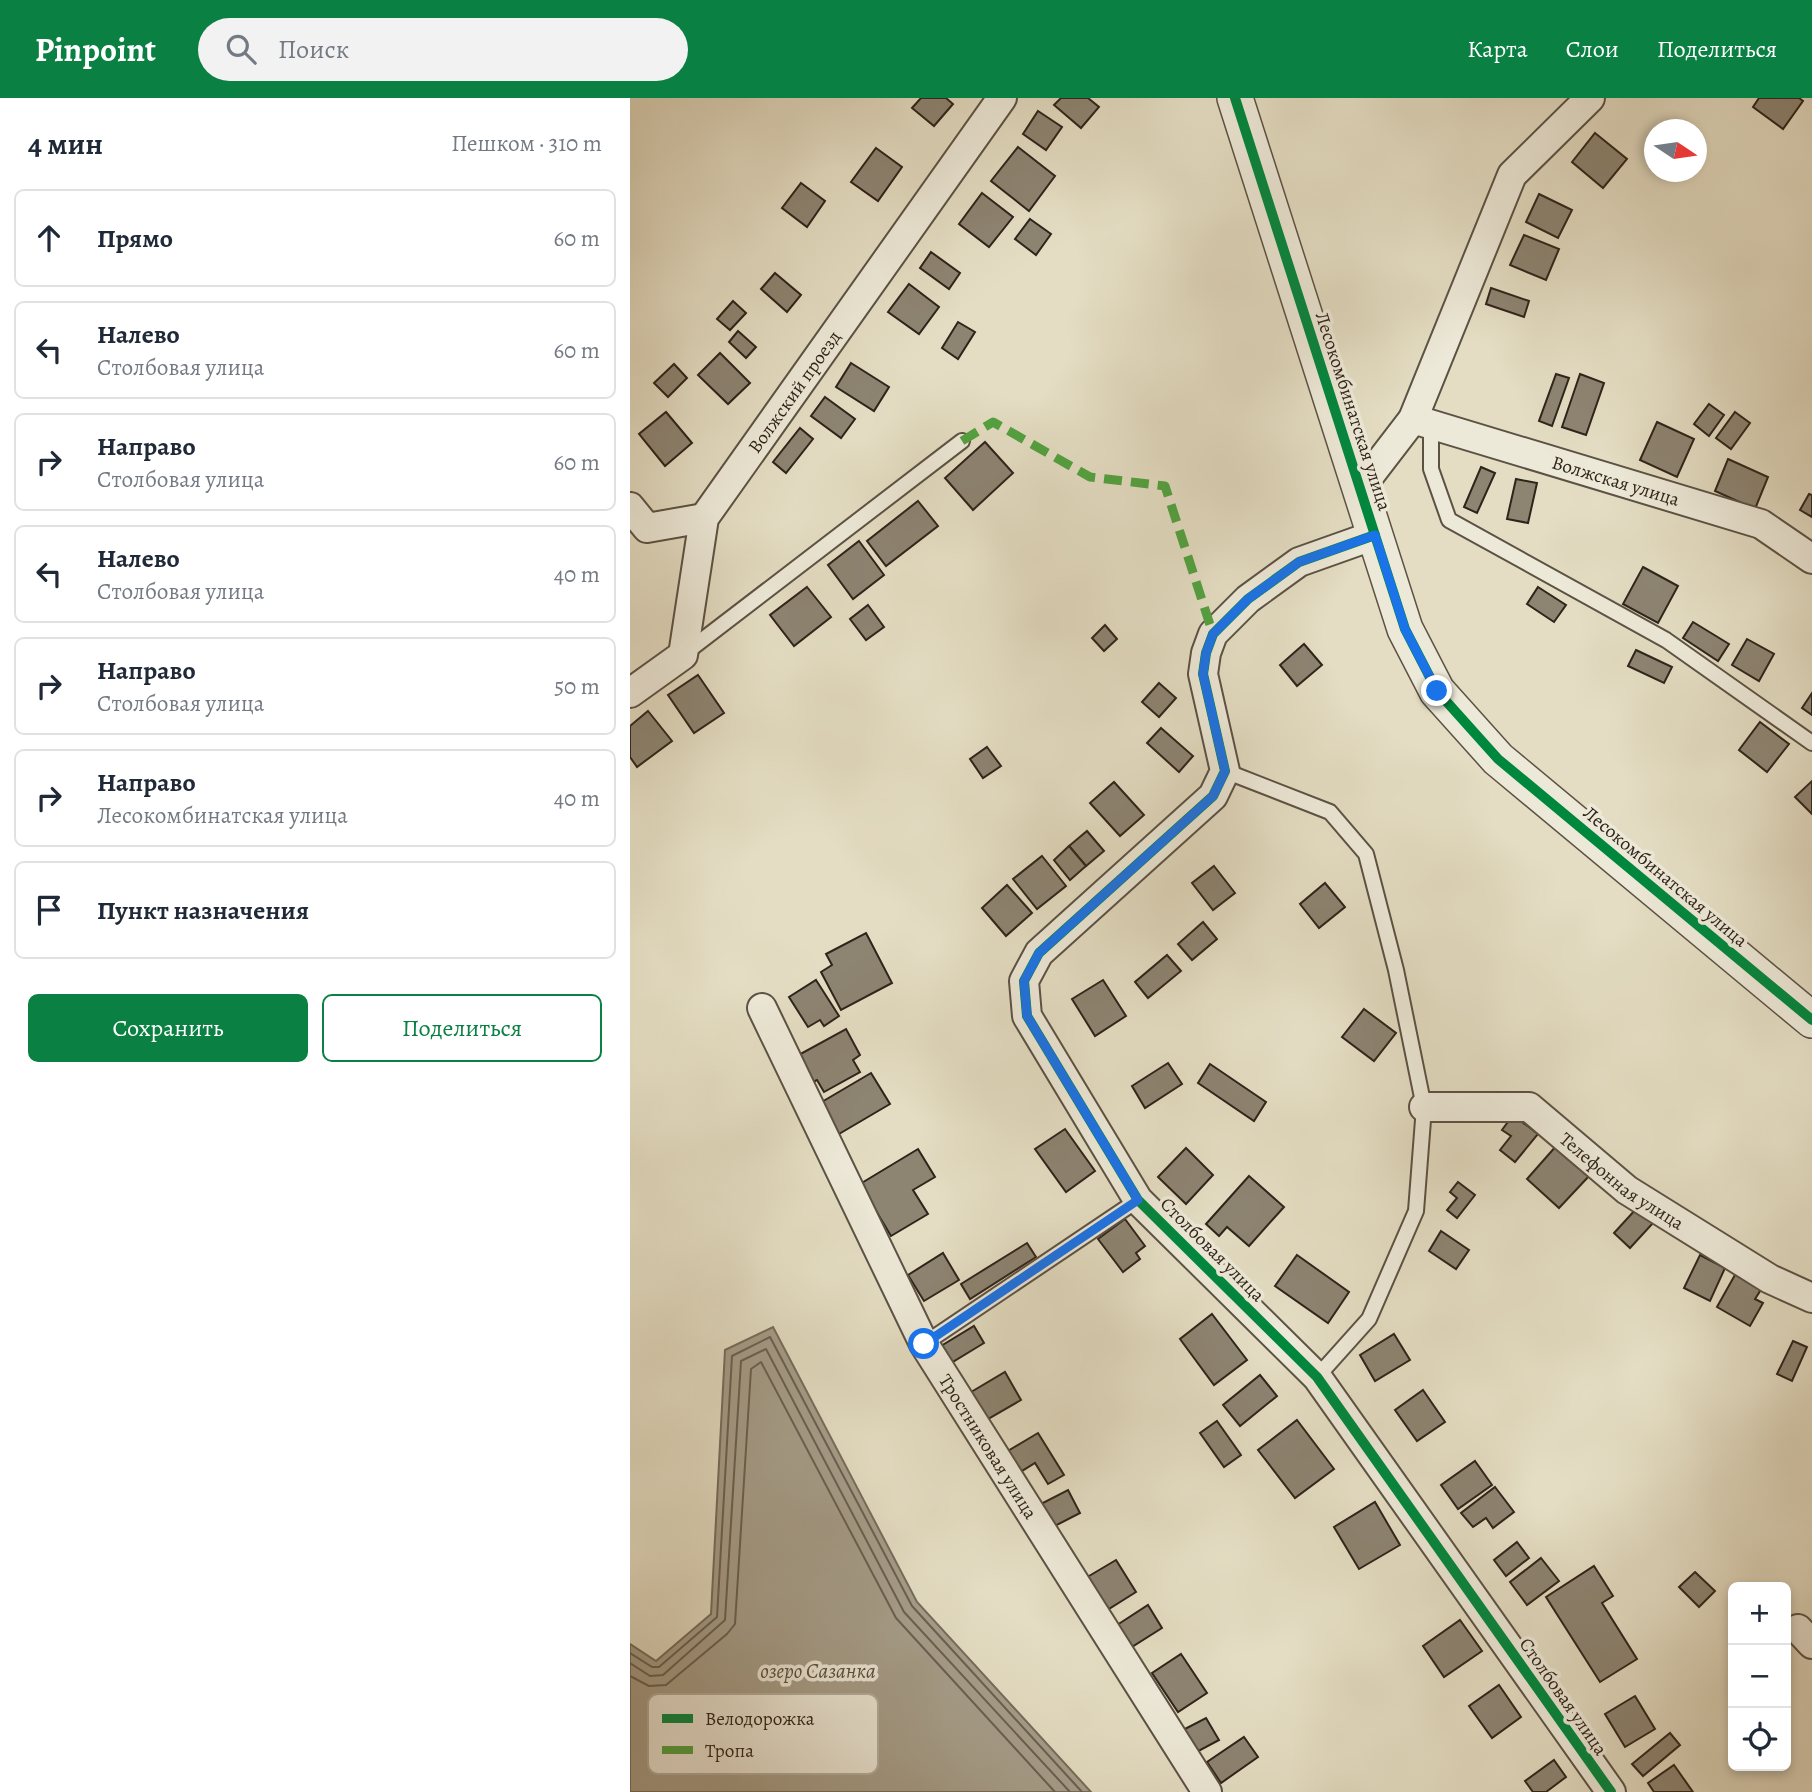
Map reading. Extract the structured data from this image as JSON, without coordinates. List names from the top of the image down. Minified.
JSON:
{"streets":{"street":["Волжский проезд","Лесокомбинатская улица","Волжская улица","Телефонная улица","Столбовая улица","Тростниковая улица"]},"water":["озеро Сазанка"],"legend":["Велодорожка","Тропа"],"north":"right","page":{"header":"Pinpoint","search":"Поиск","nav":["Карта","Слои","Поделиться"],"heading":["4 мин","Пешком · 310 m"],"list":[["Прямо","60 m"],["Налево","Столбовая улица","60 m"],["Направо","Столбовая улица","60 m"],["Налево","Столбовая улица","40 m"],["Направо","Столбовая улица","50 m"],["Направо","Лесокомбинатская улица","40 m"],"Пункт назначения"],"buttons":["Сохранить","Поделиться"],"map_buttons":["+","−"]}}
